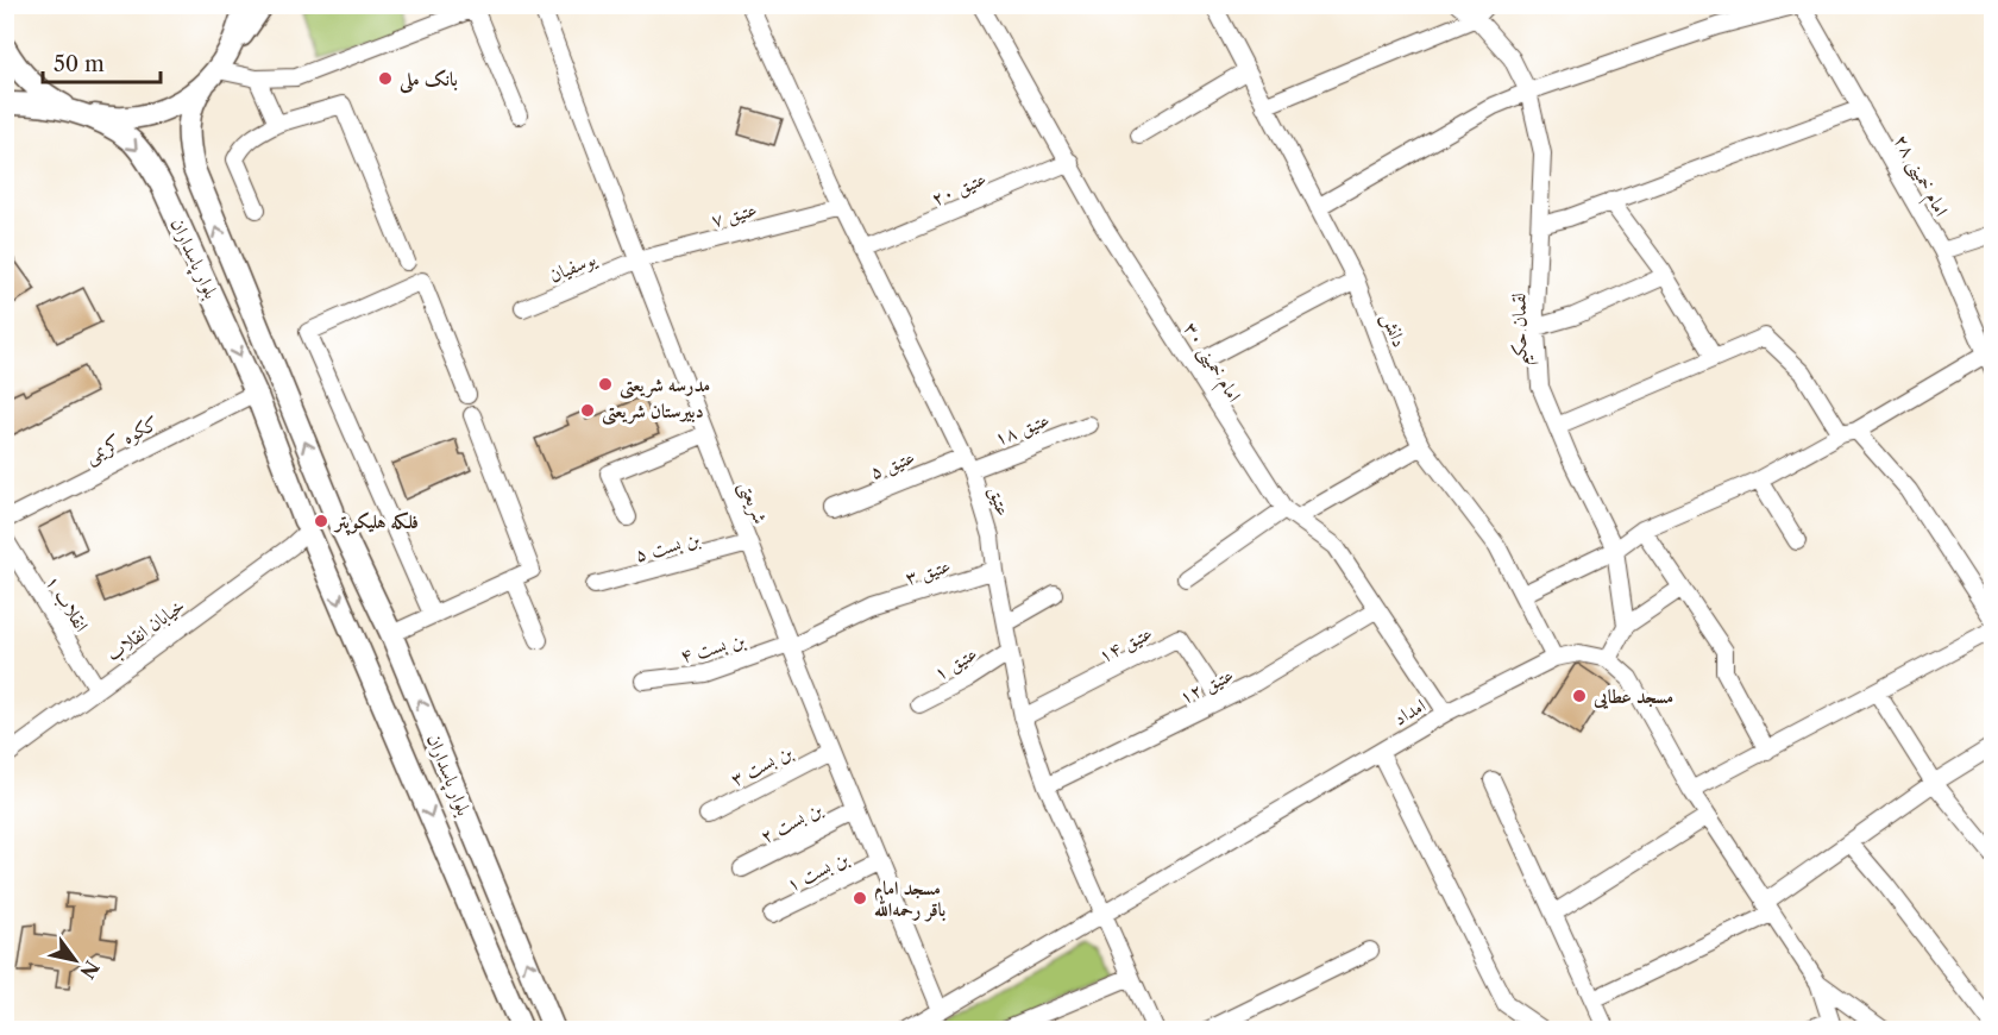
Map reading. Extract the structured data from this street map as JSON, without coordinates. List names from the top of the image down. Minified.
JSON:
{"streets":{"main road":["بلوار پاسداران"],"street":["امام خمینی ۲۸","عتیق ۲۰","عتیق ۷","یوسفیان","دانش","لقمان حکیم","امام خمینی ۳۰","عتیق ۱۸","ککوه کریمی","عتیق ۵","عتیق","شریعتی","بن بست ۵","عتیق ۳","انقلاب ۱","خیابان انقلاب","عتیق ۱۴","بن بست ۴","عتیق ۱","عتیق ۱۲","امداد","بن بست ۳","بن بست ۲","بن بست ۱"]},"crossings":[["عتیق ۲۰","امام خمینی ۳۰"],["عتیق ۲۰","عتیق"],["عتیق ۷","یوسفیان"],["عتیق ۷","عتیق"],["عتیق ۷","شریعتی"],["بلوار پاسداران","ککوه کریمی"],["بلوار پاسداران","خیابان انقلاب"],["یوسفیان","شریعتی"],["دانش","امداد"],["امام خمینی ۳۰","عتیق ۱۲"],["امام خمینی ۳۰","امداد"],["عتیق ۱۸","عتیق ۵"],["عتیق ۱۸","عتیق"],["عتیق ۵","عتیق"],["عتیق","عتیق ۳"],["عتیق","عتیق ۱۴"],["عتیق","عتیق ۱"],["عتیق","عتیق ۱۲"],["عتیق","امداد"],["شریعتی","بن بست ۵"],["شریعتی","عتیق ۳"],["شریعتی","بن بست ۴"],["شریعتی","امداد"],["شریعتی","بن بست ۳"],["شریعتی","بن بست ۲"],["شریعتی","بن بست ۱"],["عتیق ۳","بن بست ۴"],["انقلاب ۱","خیابان انقلاب"],["عتیق ۱۴","عتیق ۱۲"]],"places":["بانک ملی","مدرسه شریعتی","دبیرستان شریعتی","فلکه هلیکوپتر","مسجد عطایی","مسجد امام باقر رحمه‌الله"],"scale_bar":"50 m","north":"bottom right"}
